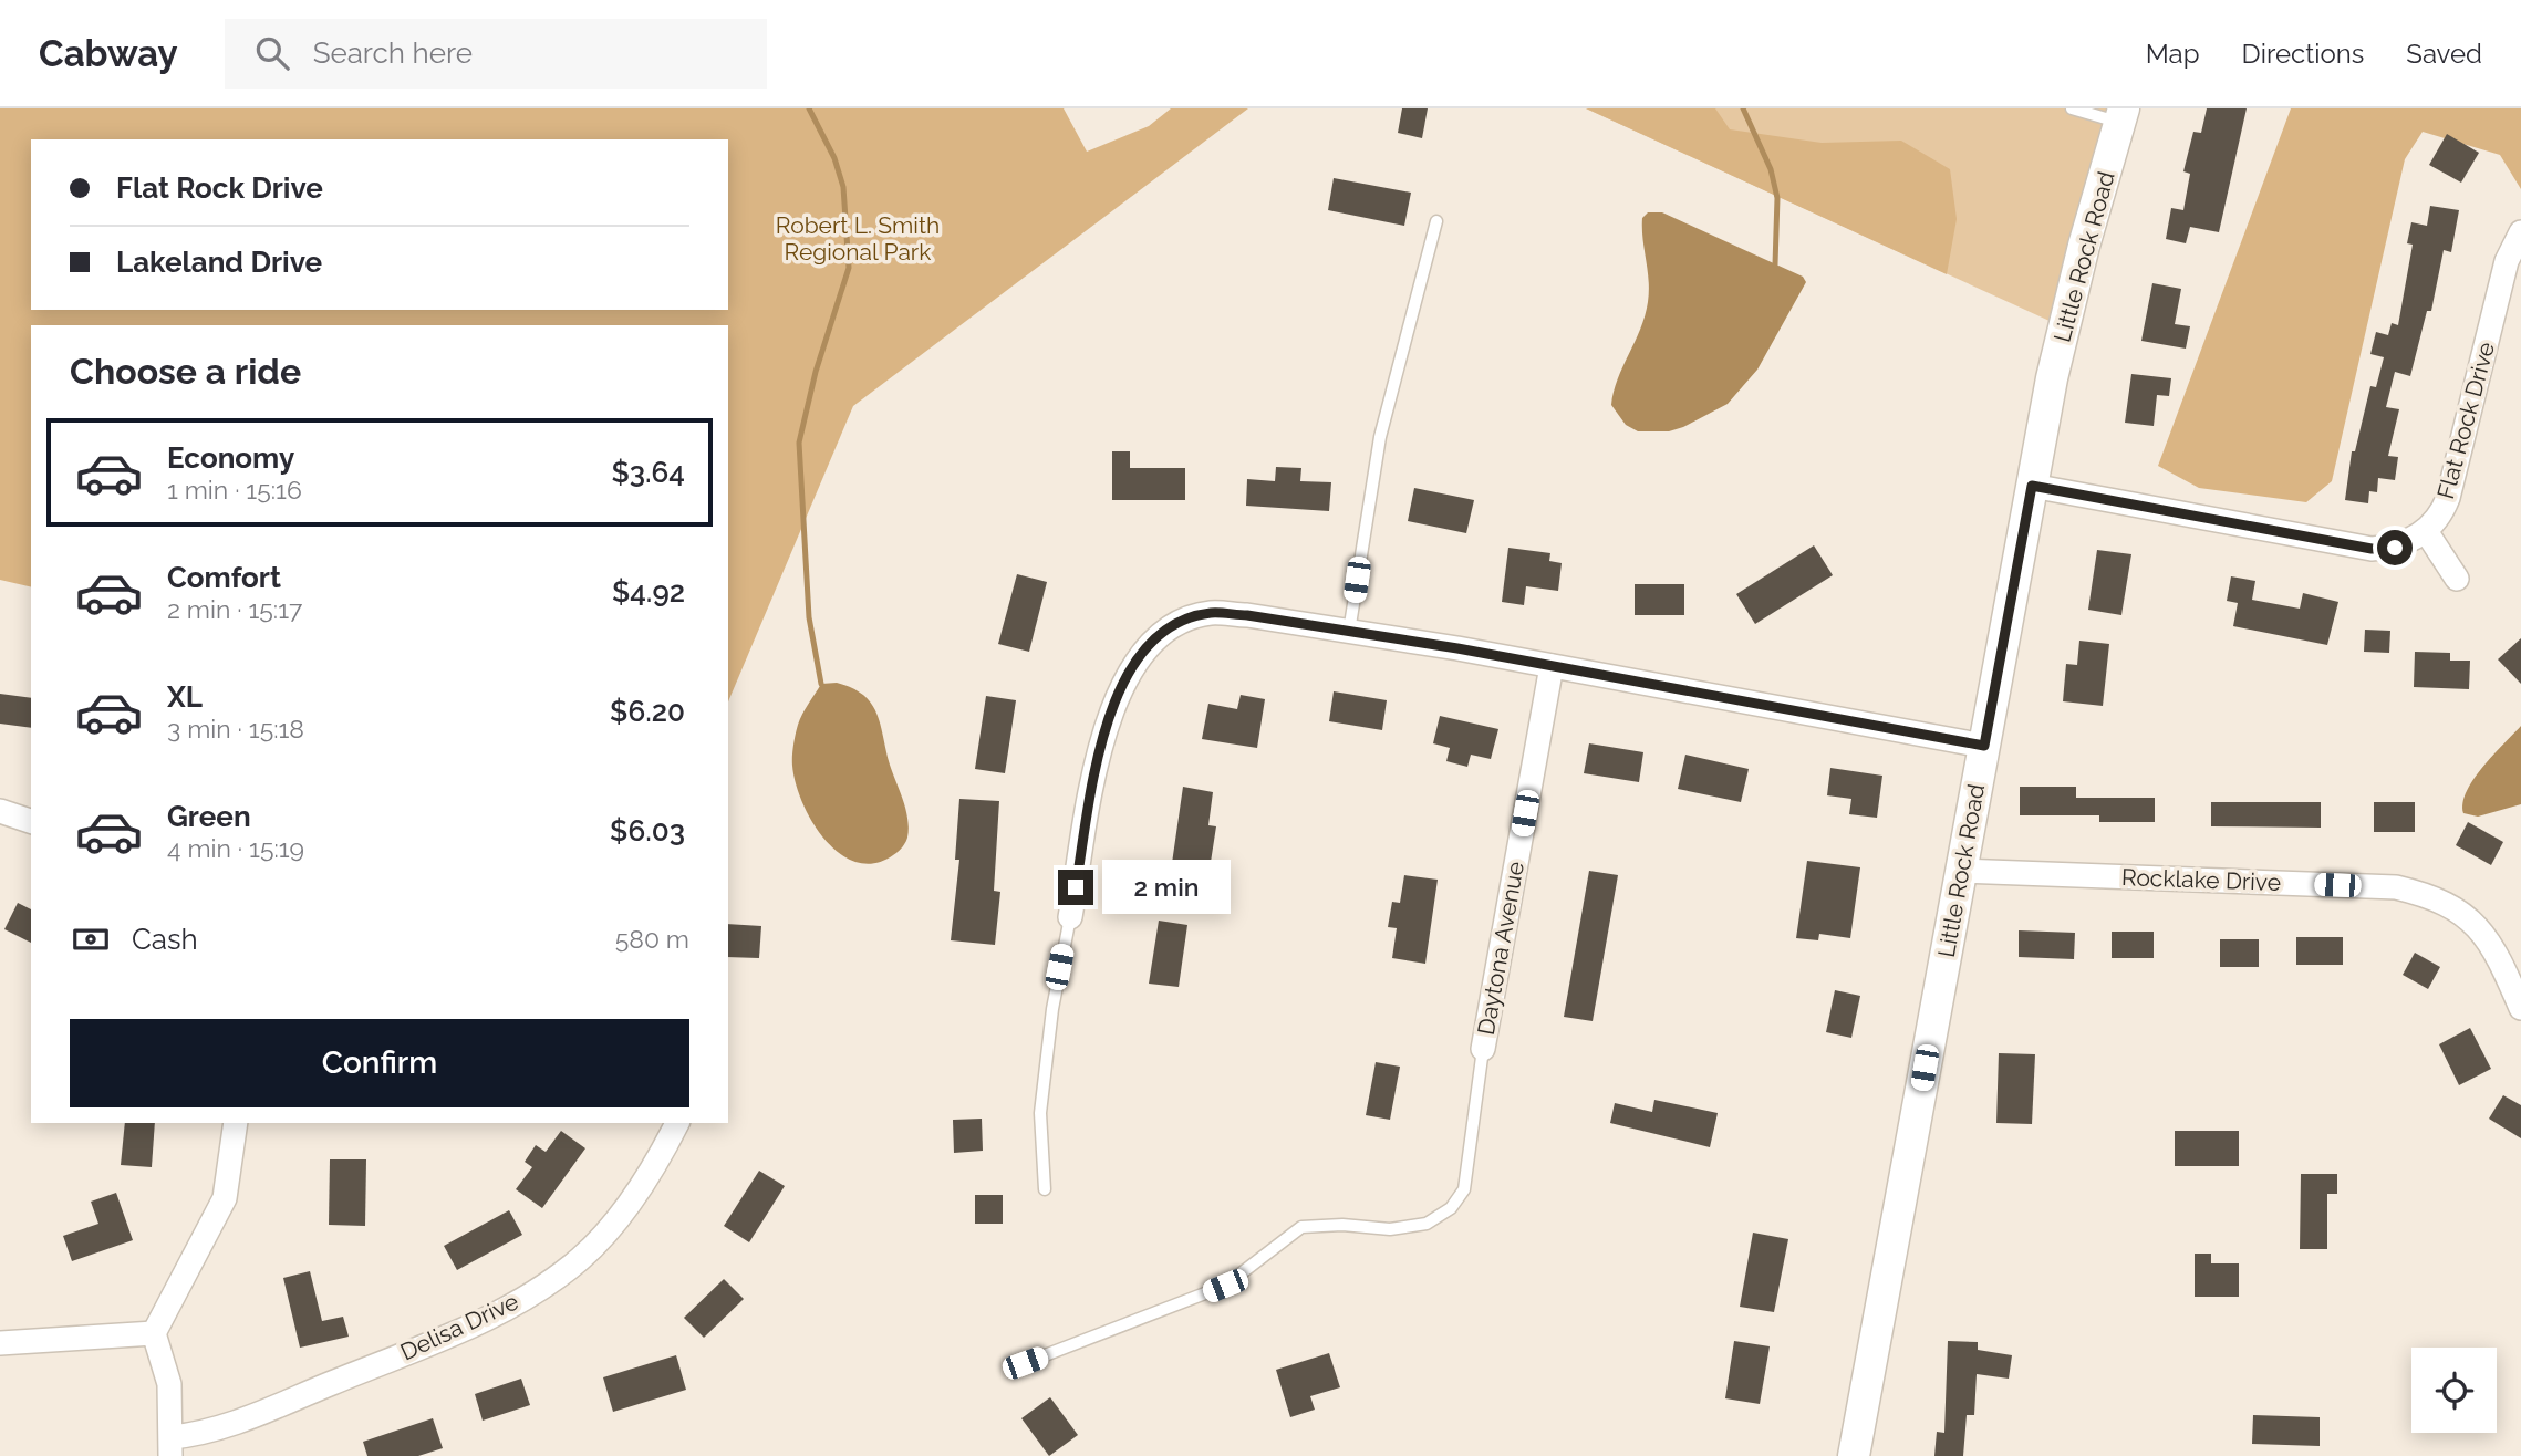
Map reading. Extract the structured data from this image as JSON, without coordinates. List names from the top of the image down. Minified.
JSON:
{"streets":{"main road":["Little Rock Road"],"street":["Flat Rock Drive","Rocklake Drive","Daytona Avenue","Delisa Drive"]},"crossings":[["Little Rock Road","Rocklake Drive"]],"parks":["Robert L. Smith Regional Park"],"page":{"header":"Cabway","search":"Search here","nav":["Map","Directions","Saved"],"banner":["Flat Rock Drive","Lakeland Drive"],"heading":"Choose a ride","list":[{"name":"Economy","note":"1 min · 15:16","value":"$3.64"},{"name":"Comfort","note":"2 min · 15:17","value":"$4.92"},{"name":"XL","note":"3 min · 15:18","value":"$6.20"},{"name":"Green","note":"4 min · 15:19","value":"$6.03"}],"bubble":"2 min","pay":["Cash","580 m"],"buttons":"Confirm"}}
